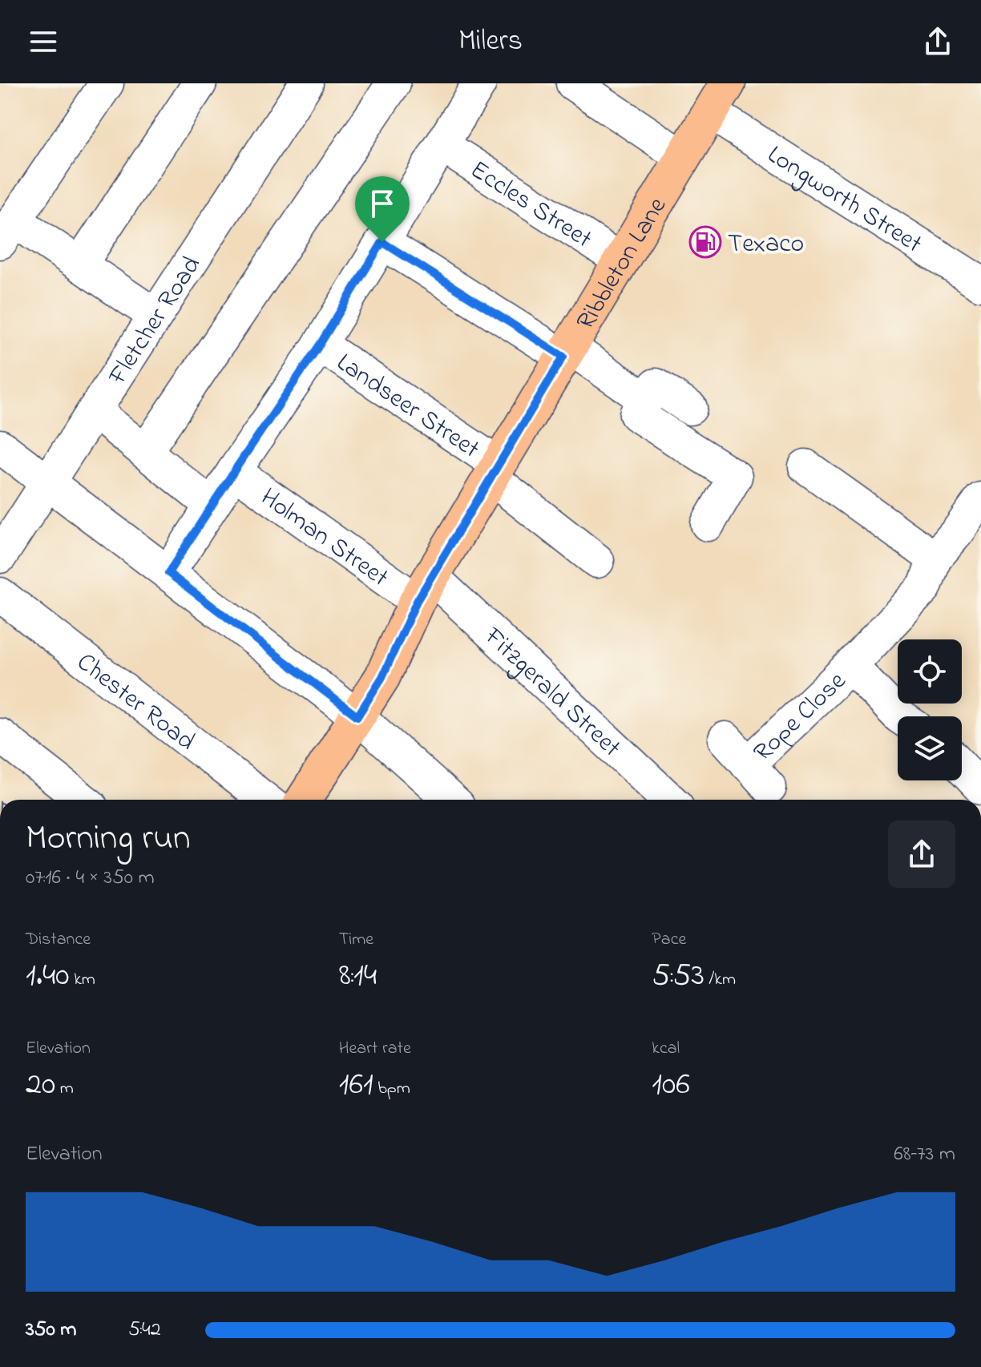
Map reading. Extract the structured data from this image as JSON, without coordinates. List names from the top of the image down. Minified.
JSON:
{"streets":{"main road":["Ribbleton Lane"],"street":["Longworth Street","Eccles Street","Fletcher Road","Landseer Street","Holman Street","Fitzgerald Street","Chester Road","Rope Close"]},"crossings":[["Longworth Street","Ribbleton Lane"],["Eccles Street","Ribbleton Lane"],["Ribbleton Lane","Landseer Street"],["Ribbleton Lane","Holman Street"],["Ribbleton Lane","Fitzgerald Street"],["Holman Street","Fitzgerald Street"]],"places":{"fuel station":["Texaco"]},"page":{"header":"Milers","heading":["Morning run","07:16 · 4 × 350 m"],"stats":[["Distance","1.40 km"],["Time","8:14"],["Pace","5:53 /km"],["Elevation","20 m"],["Heart rate","161 bpm"],["kcal","106"]],"chart":["Elevation","68–73 m"],"list":[{"name":"350 m","note":"5:42"}]}}
